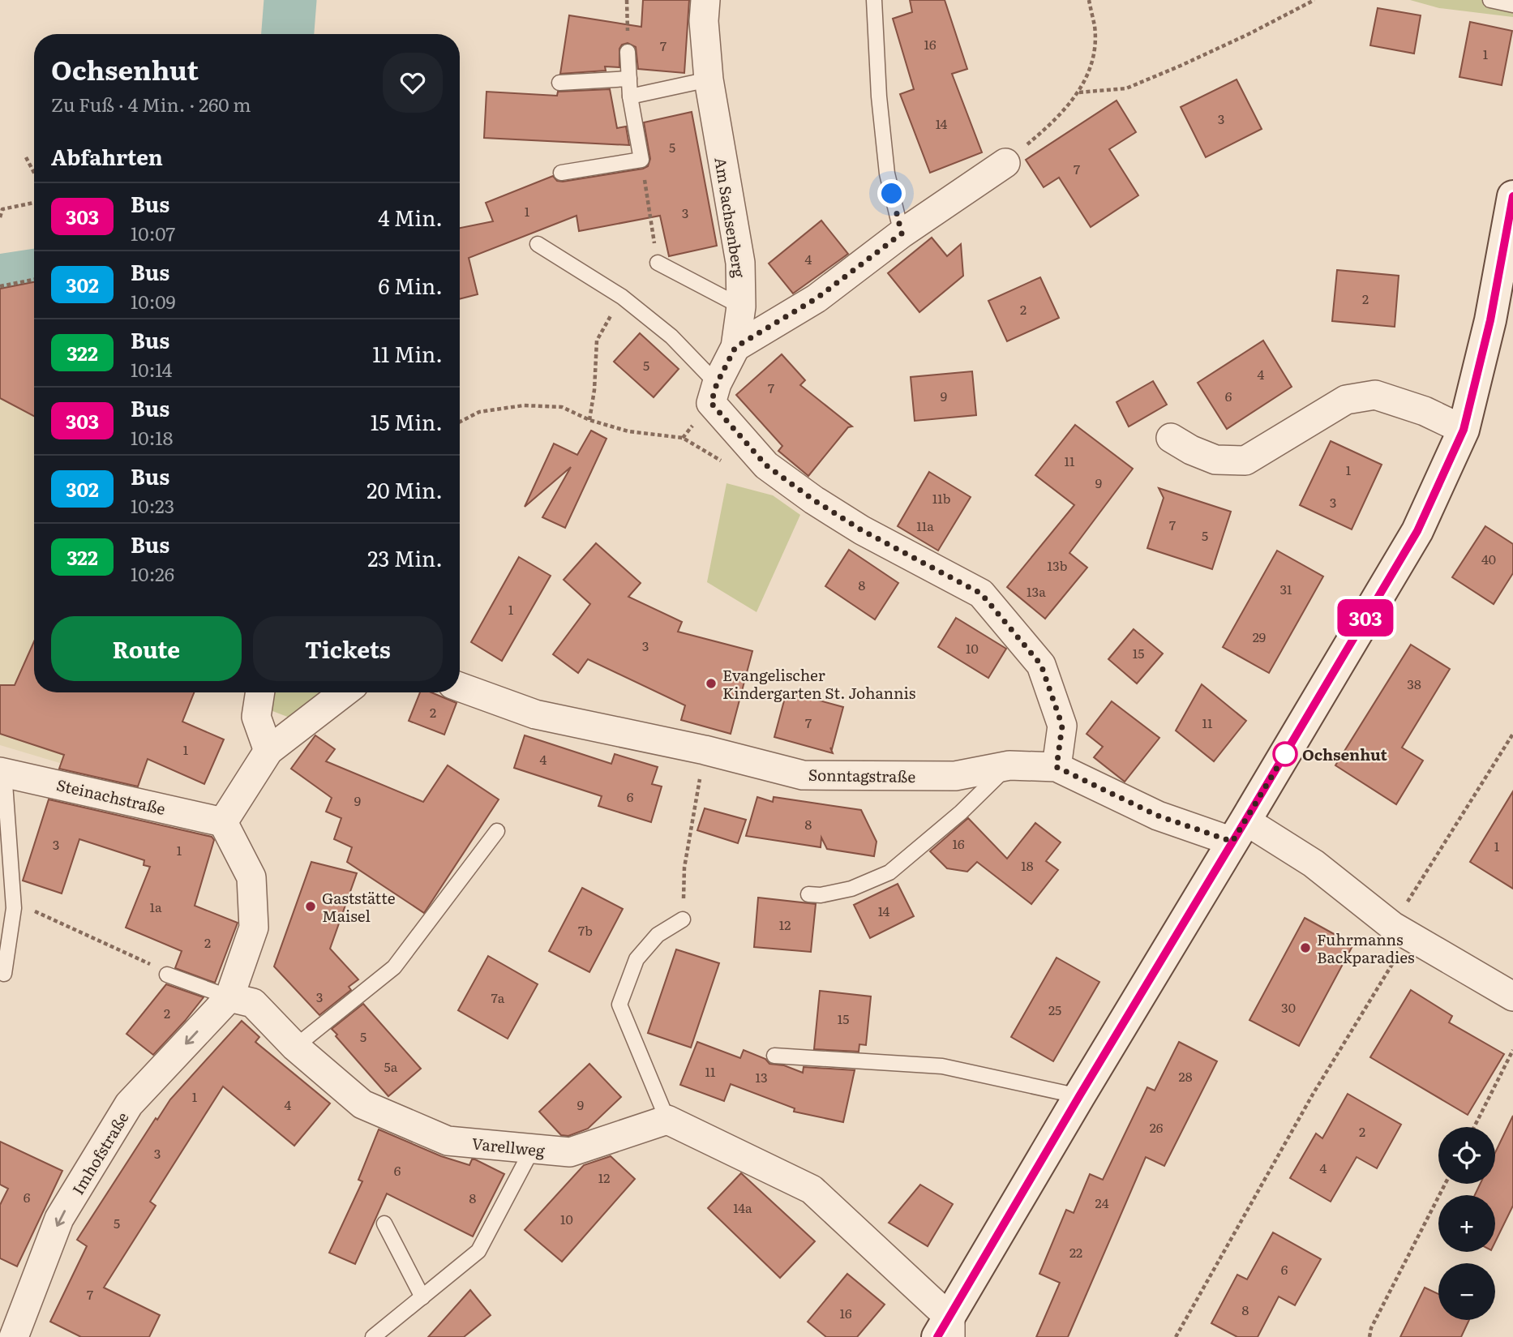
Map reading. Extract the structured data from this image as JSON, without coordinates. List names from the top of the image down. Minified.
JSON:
{"streets":{"street":["Am Sachsenberg","Sonntagstraße","Steinachstraße","Varellweg","Imhofstraße"]},"crossings":[["Varellweg","Imhofstraße"]],"one_way":["Imhofstraße"],"places":["Evangelischer Kindergarten St. Johannis","Ochsenhut","Gaststätte Maisel","Fuhrmanns Backparadies"],"lines":["bus line 303"],"house_numbers":["16","7","1","3","14","5","7","1","3","4","2","2","5","4","7","9","6","11","1","9","11b","3","7","11a","5","40","13b","8","31","13a","1","29","3","10","15","38","2","7","11","1","4","6","9","8","16","3","1","1","18","1a","14","12","7b","2","3","7a","30","25","2","15","5","5a","11","28","13","1","4","9","26","2","3","4","6","12","6","8","24","14a","10","5","22","6","7","8","16"],"page":{"on_map":"303","heading":[["Ochsenhut","Zu Fuß · 4 Min. · 260 m"],"Abfahrten"],"list":[{"mark":"303","name":"Bus","note":"10:07","value":"4 Min."},{"mark":"302","name":"Bus","note":"10:09","value":"6 Min."},{"mark":"322","name":"Bus","note":"10:14","value":"11 Min."},{"mark":"303","name":"Bus","note":"10:18","value":"15 Min."},{"mark":"302","name":"Bus","note":"10:23","value":"20 Min."},{"mark":"322","name":"Bus","note":"10:26","value":"23 Min."}],"buttons":["Route","Tickets"],"map_buttons":["+","−"]}}
